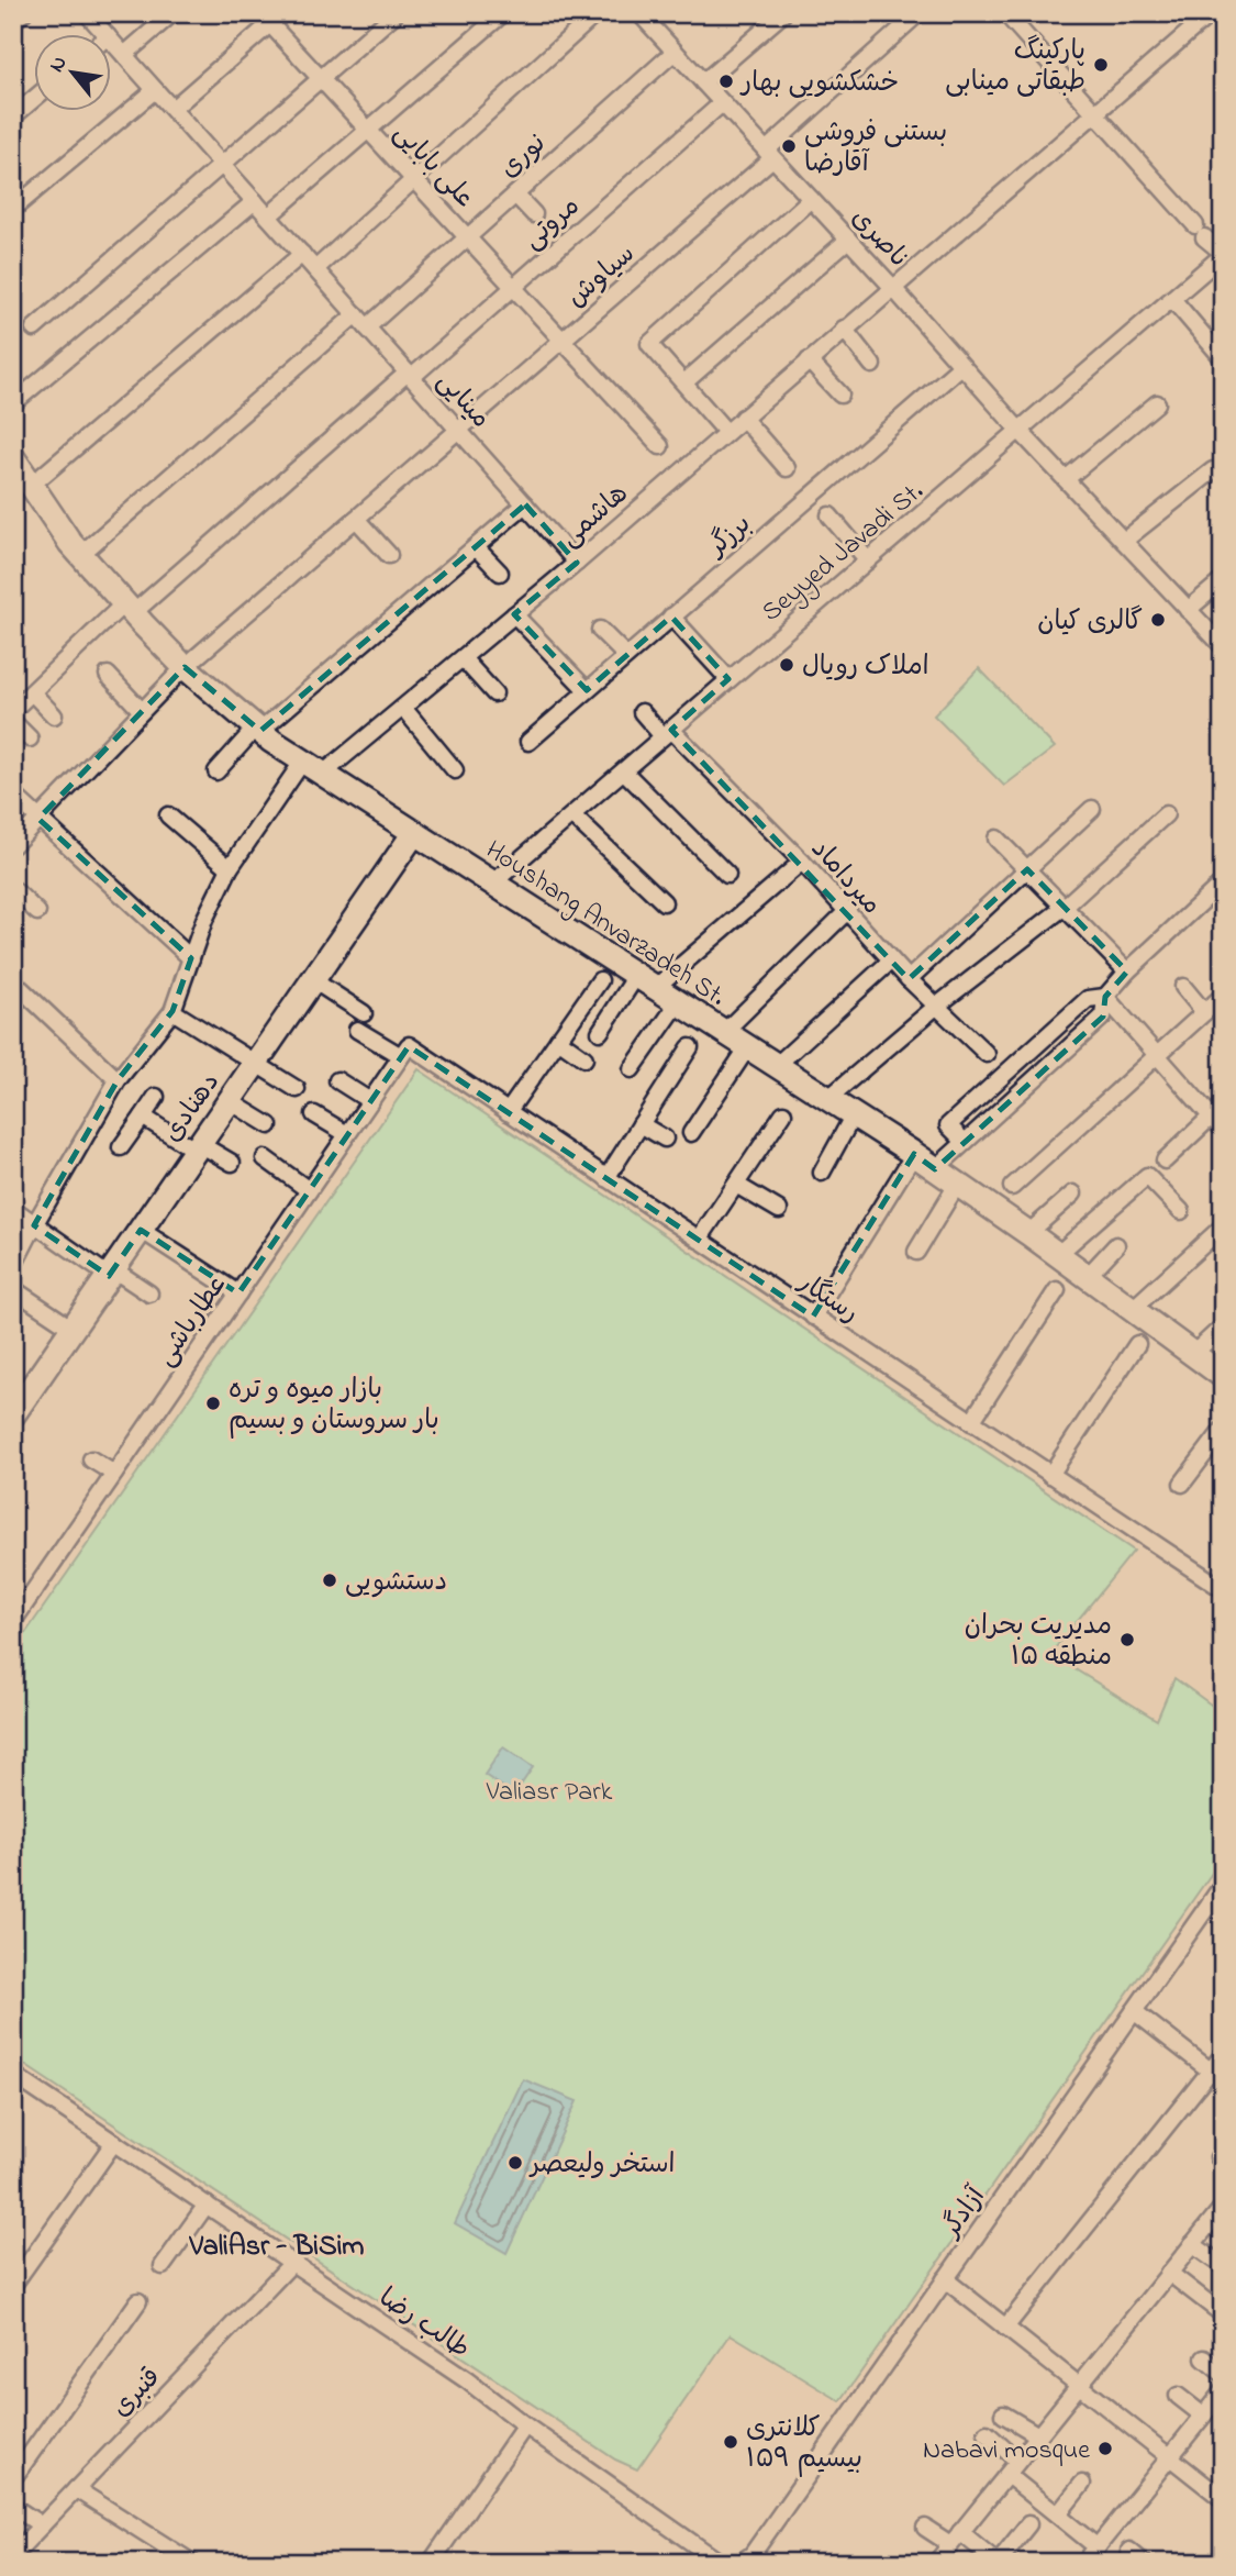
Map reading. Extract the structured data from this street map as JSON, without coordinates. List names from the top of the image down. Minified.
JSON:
{"streets":{"main road":["Houshang Anvarzadeh St.","دهنادی"],"street":["نوری","علی بابایی","مروتی","ناصری","سیاوش","مینایی","هاشمی","برزگر","Seyyed Javadi St.","میرداماد","رستگار","عطارباشی","آزادگر","طالب رضا","قنبری"]},"crossings":[["نوری","علی بابایی"],["نوری","ناصری"],["نوری","مینایی"],["علی بابایی","مروتی"],["علی بابایی","سیاوش"],["مروتی","ناصری"],["مروتی","مینایی"],["ناصری","سیاوش"],["ناصری","هاشمی"],["ناصری","برزگر"],["ناصری","Seyyed Javadi St."],["سیاوش","مینایی"],["سیاوش","Houshang Anvarzadeh St."],["مینایی","هاشمی"],["هاشمی","Houshang Anvarzadeh St."],["Seyyed Javadi St.","میرداماد"],["Seyyed Javadi St.","Houshang Anvarzadeh St."],["Houshang Anvarzadeh St.","دهنادی"],["رستگار","عطارباشی"],["طالب رضا","قنبری"]],"districts":["ValiAsr - BiSim"],"parks":["Valiasr Park"],"places":["پارکینگ طبقاتی مینابی","خشکشویی بهار","بستنی فروشی آقارضا","گالری کیان","املاک رویال","بازار میوه و تره بار سروستان و بسیم","دستشویی","مدیریت بحران منطقه ۱۵","استخر ولیعصر","کلانتری ۱۵۹ بیسیم","Nabavi mosque"],"north":"top left"}
